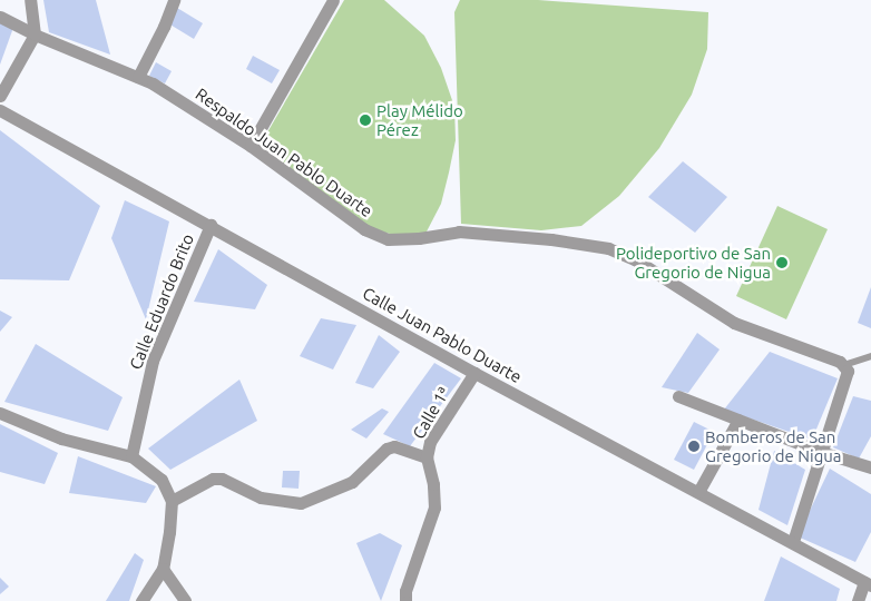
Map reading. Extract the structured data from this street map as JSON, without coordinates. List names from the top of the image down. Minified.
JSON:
{"streets":{"street":["Respaldo Juan Pablo Duarte","Calle Eduardo Brito","Calle Juan Pablo Duarte","Calle 1ª"]},"crossings":[["Calle Eduardo Brito","Calle Juan Pablo Duarte"],["Calle Juan Pablo Duarte","Calle 1ª"]],"places":["Play Mélido Pérez","Polideportivo de San Gregorio de Nigua","Bomberos de San Gregorio de Nigua"]}
